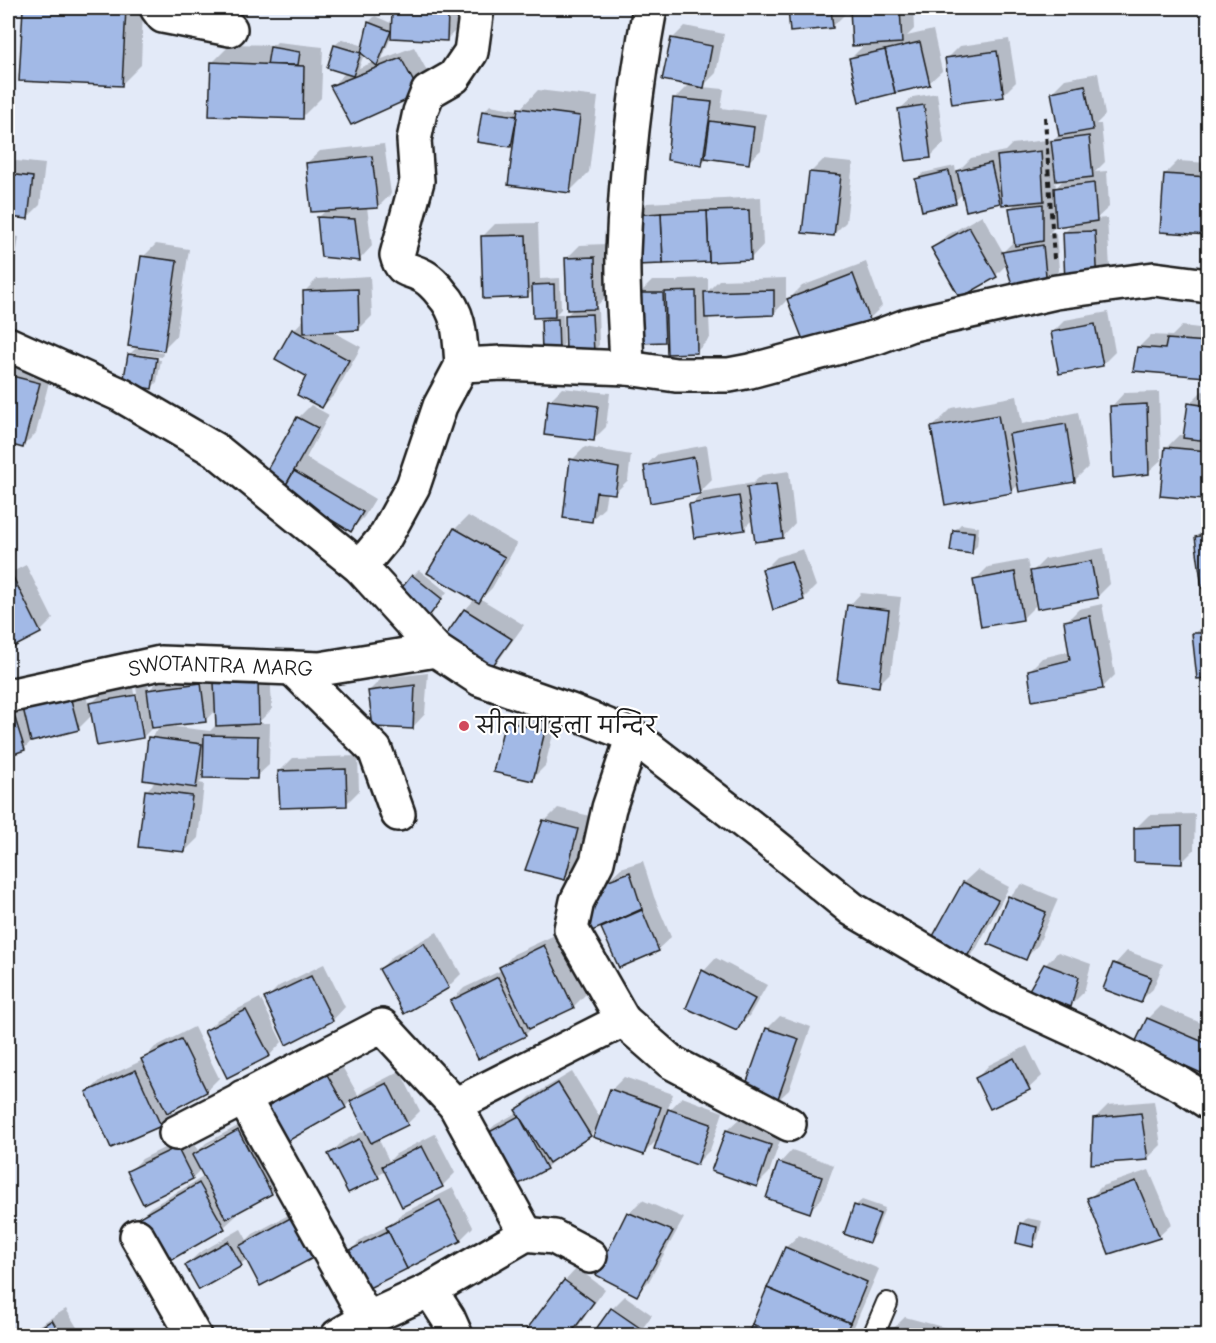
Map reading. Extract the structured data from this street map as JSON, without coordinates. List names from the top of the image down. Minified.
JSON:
{"streets":{"street":["SWOTANTRA MARG"]},"places":["सीतापाइला मन्दिर"]}
